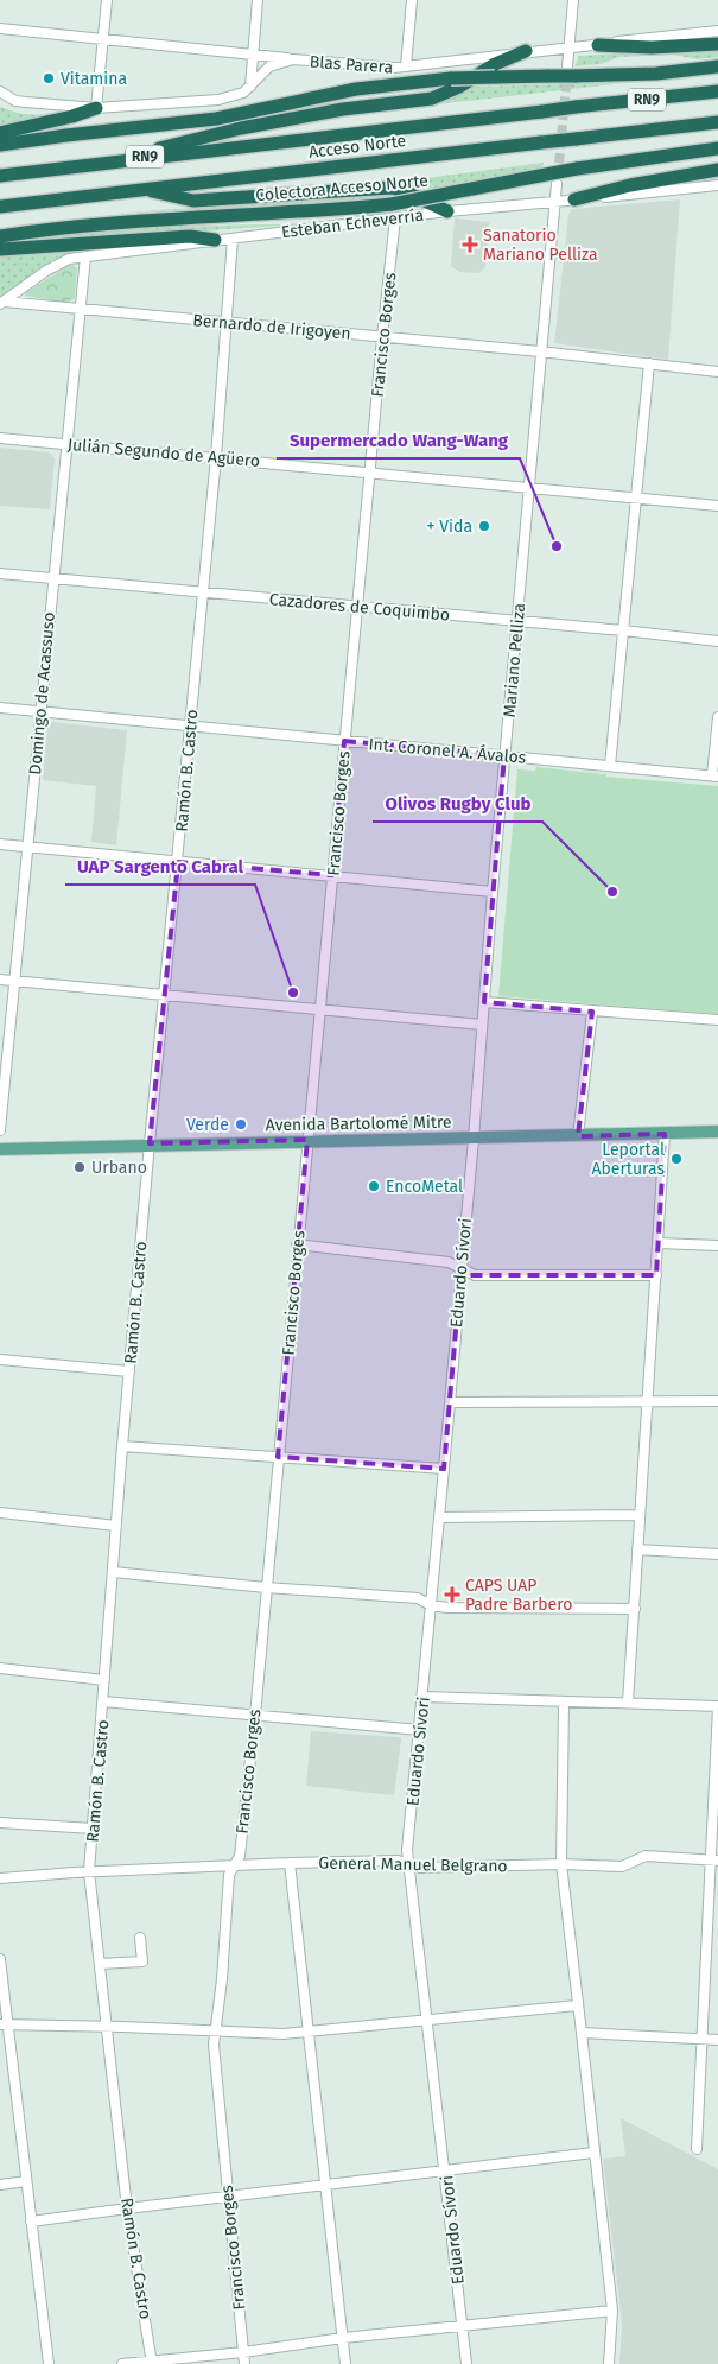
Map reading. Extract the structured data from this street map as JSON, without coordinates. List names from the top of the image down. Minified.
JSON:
{"streets":{"highway":["RN9","Acceso Norte","Colectora Acceso Norte"],"main road":["Avenida Bartolomé Mitre"],"street":["Blas Parera","Esteban Echeverría","Bernardo de Irigoyen","Francisco Borges","Julián Segundo de Agüero","Cazadores de Coquimbo","Mariano Pelliza","Domingo de Acassuso","Int. Coronel A. Ávalos","Ramón B. Castro","Eduardo Sívori","General Manuel Belgrano"]},"crossings":[["Esteban Echeverría","Bernardo de Irigoyen"],["Esteban Echeverría","Francisco Borges"],["Esteban Echeverría","Mariano Pelliza"],["Esteban Echeverría","Domingo de Acassuso"],["Esteban Echeverría","Ramón B. Castro"],["Bernardo de Irigoyen","Francisco Borges"],["Bernardo de Irigoyen","Mariano Pelliza"],["Bernardo de Irigoyen","Domingo de Acassuso"],["Bernardo de Irigoyen","Ramón B. Castro"],["Francisco Borges","Julián Segundo de Agüero"],["Francisco Borges","Cazadores de Coquimbo"],["Francisco Borges","Int. Coronel A. Ávalos"],["Francisco Borges","Avenida Bartolomé Mitre"],["Francisco Borges","General Manuel Belgrano"],["Julián Segundo de Agüero","Mariano Pelliza"],["Julián Segundo de Agüero","Domingo de Acassuso"],["Julián Segundo de Agüero","Ramón B. Castro"],["Cazadores de Coquimbo","Mariano Pelliza"],["Cazadores de Coquimbo","Domingo de Acassuso"],["Cazadores de Coquimbo","Ramón B. Castro"],["Mariano Pelliza","Int. Coronel A. Ávalos"],["Mariano Pelliza","Avenida Bartolomé Mitre"],["Mariano Pelliza","Eduardo Sívori"],["Domingo de Acassuso","Int. Coronel A. Ávalos"],["Int. Coronel A. Ávalos","Ramón B. Castro"],["Ramón B. Castro","Avenida Bartolomé Mitre"],["Ramón B. Castro","General Manuel Belgrano"],["Avenida Bartolomé Mitre","Eduardo Sívori"],["Eduardo Sívori","General Manuel Belgrano"]],"places":{"other":["Vitamina","+ Vida","Supermercado Wang-Wang","Olivos Rugby Club","UAP Sargento Cabral","Verde","Leportal Aberturas","Urbano","EncoMetal"],"health":["Sanatorio Mariano Pelliza","CAPS UAP Padre Barbero"]}}
